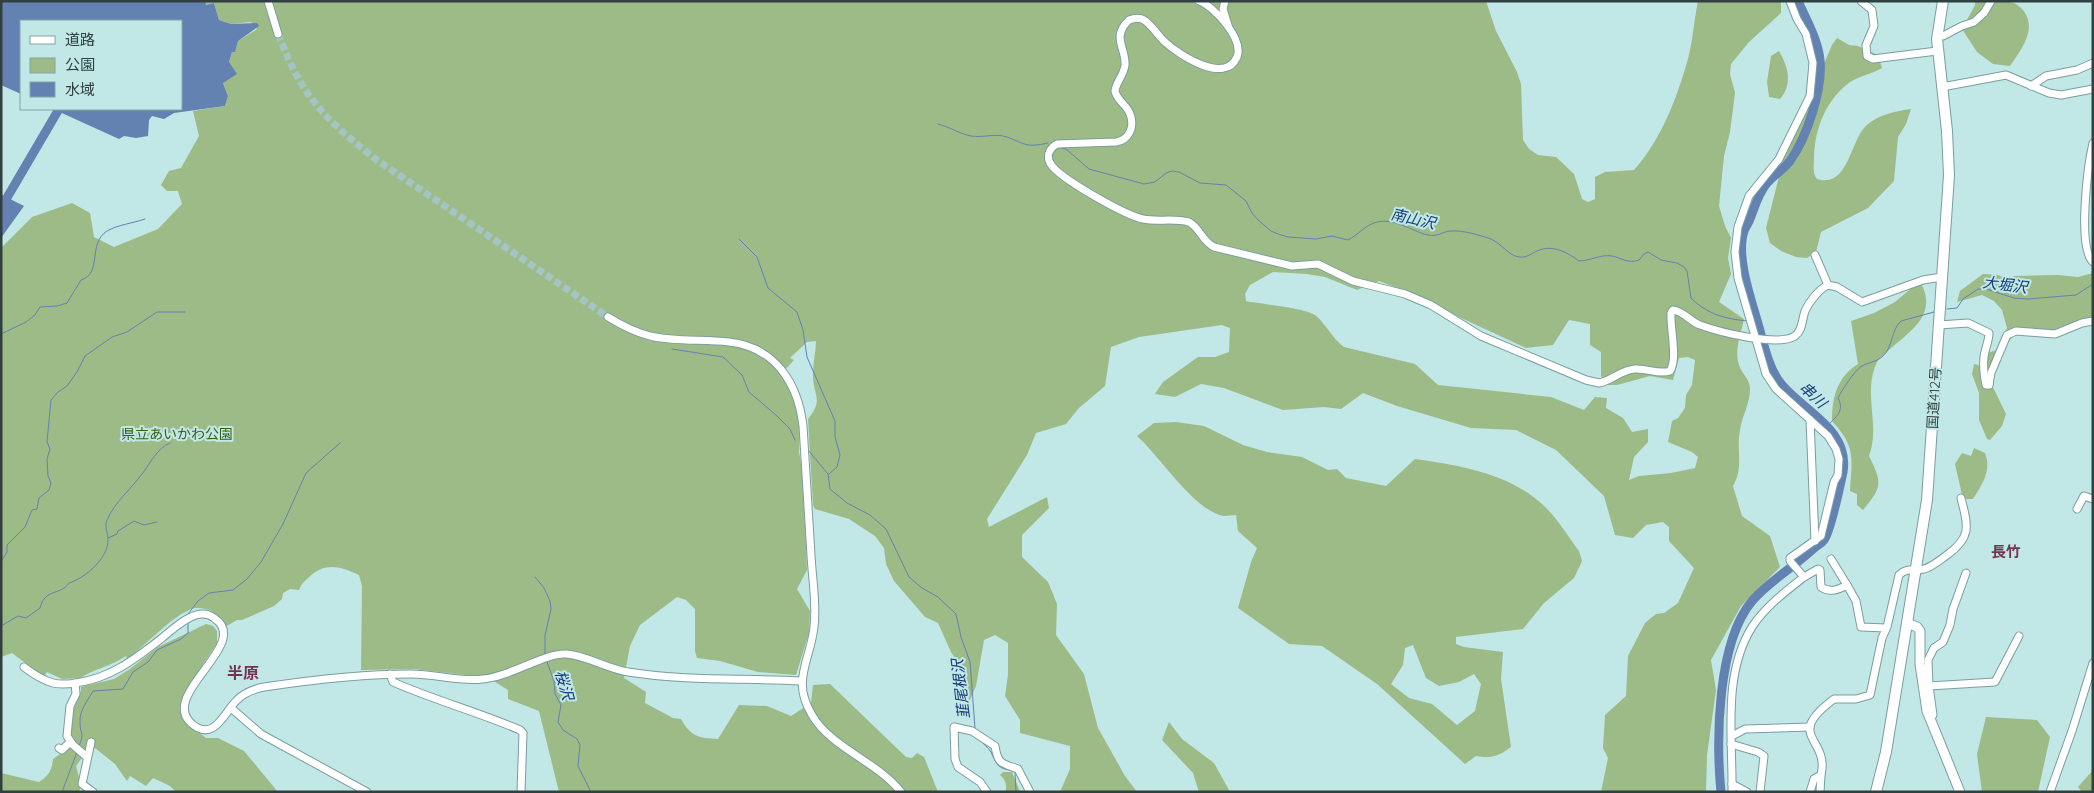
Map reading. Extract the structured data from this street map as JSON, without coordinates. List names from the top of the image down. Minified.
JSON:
{"streets":{"highway":["国道412号"]},"districts":["長竹","半原"],"water":["南山沢","大堀沢","串川","桜沢","韮尾根沢"],"parks":["県立あいかわ公園"],"legend":["道路","公園","水域"]}
